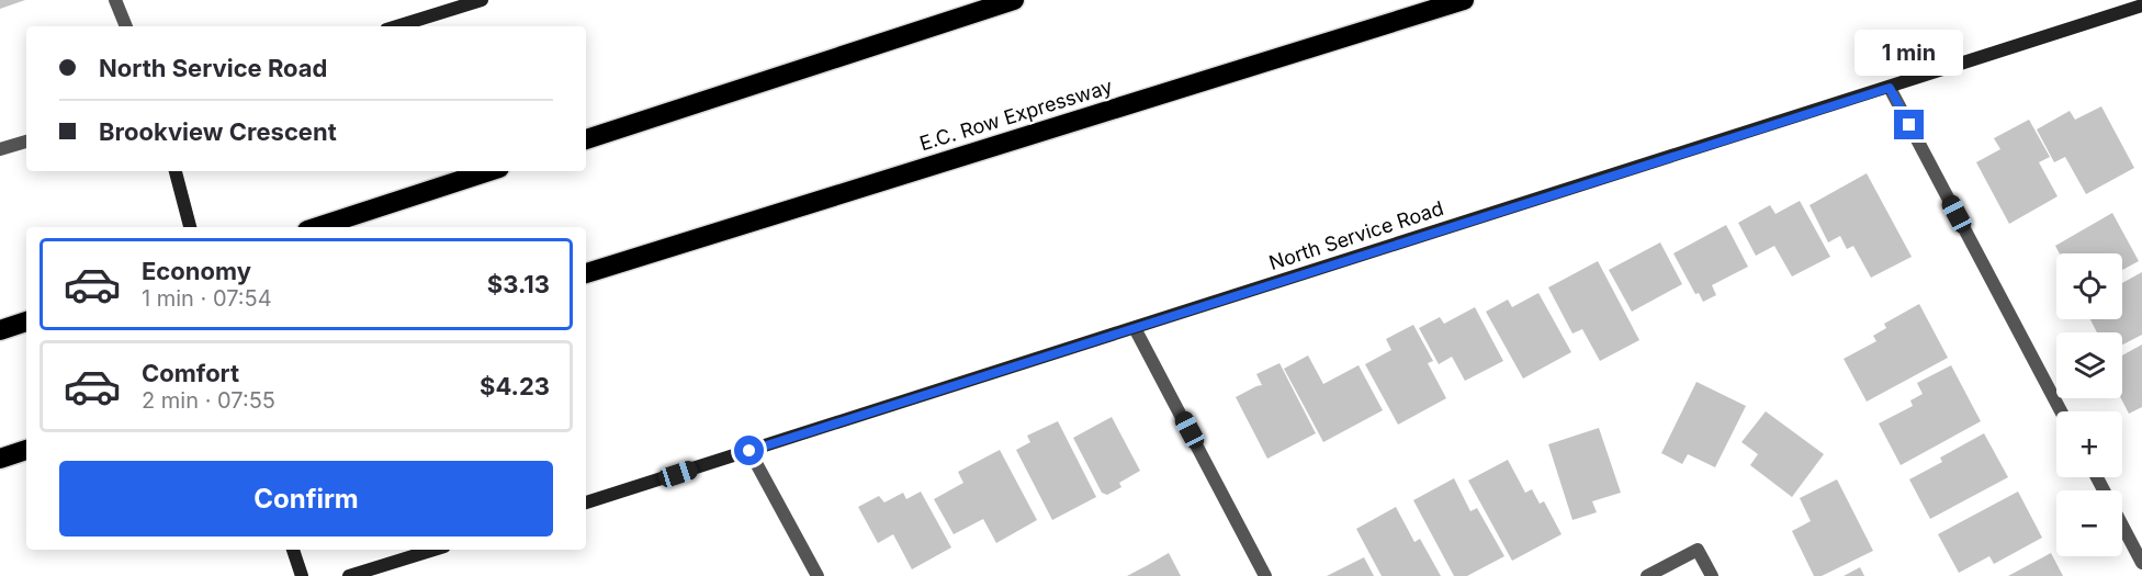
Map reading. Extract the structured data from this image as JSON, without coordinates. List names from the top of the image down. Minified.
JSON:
{"streets":{"highway":["E.C. Row Expressway"],"street":["North Service Road"]},"page":{"banner":["North Service Road","Brookview Crescent"],"bubble":"1 min","list":[{"name":"Economy","note":"1 min · 07:54","value":"$3.13"},{"name":"Comfort","note":"2 min · 07:55","value":"$4.23"}],"map_buttons":["+","−"],"buttons":"Confirm"}}
